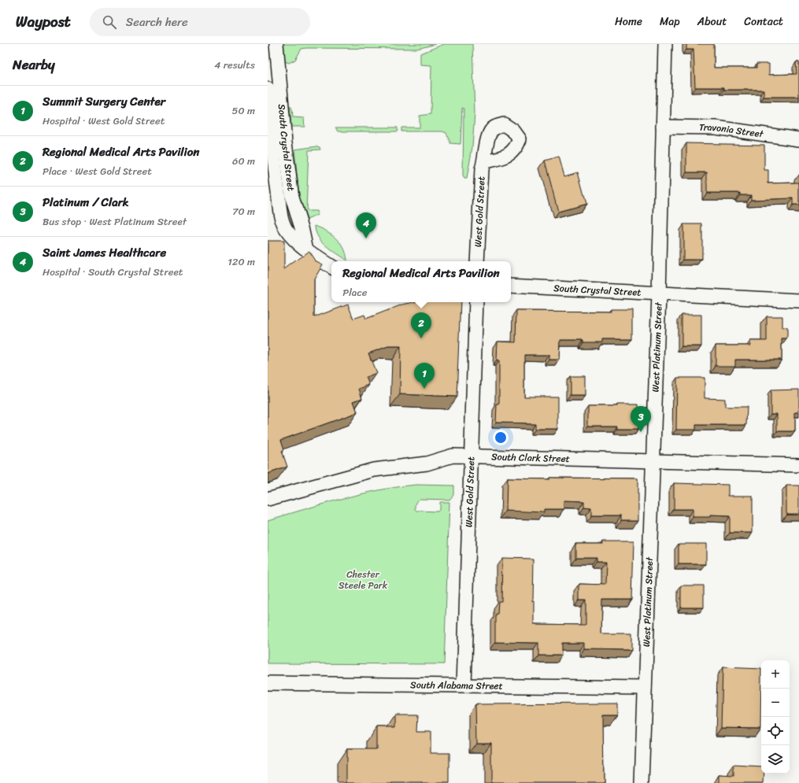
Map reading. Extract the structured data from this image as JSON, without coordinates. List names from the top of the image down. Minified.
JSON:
{"streets":{"street":["Travonia Street","South Crystal Street","West Gold Street","West Platinum Street","South Clark Street","South Alabama Street"]},"crossings":[["Travonia Street","West Platinum Street"],["South Crystal Street","West Platinum Street"],["West Gold Street","South Clark Street"],["West Gold Street","South Alabama Street"],["West Platinum Street","South Clark Street"],["West Platinum Street","South Alabama Street"]],"parks":["Chester Steele Park"],"page":{"header":"Waypost","search":"Search here","nav":["Home","Map","About","Contact"],"heading":["Nearby","4 results"],"list":[{"mark":"1","name":"Summit Surgery Center","note":"Hospital · West Gold Street","value":"50 m"},{"mark":"2","name":"Regional Medical Arts Pavilion","note":"Place · West Gold Street","value":"60 m"},{"mark":"3","name":"Platinum / Clark","note":"Bus stop · West Platinum Street","value":"70 m"},{"mark":"4","name":"Saint James Healthcare","note":"Hospital · South Crystal Street","value":"120 m"}],"pins":["4","2","1","3"],"popup":["Regional Medical Arts Pavilion","Place"],"map_buttons":["+","−"]}}
